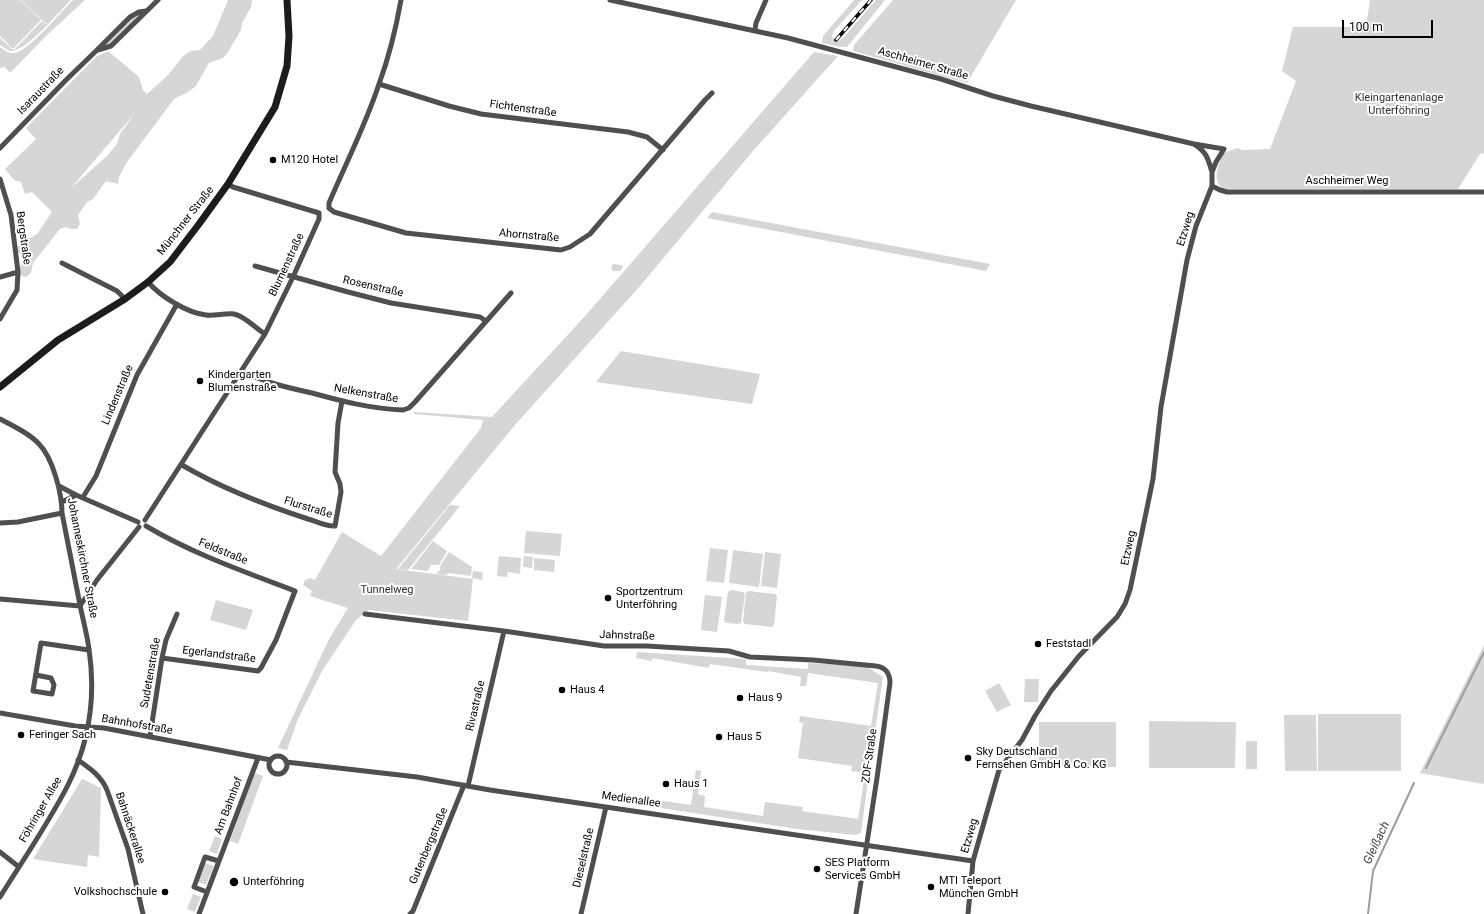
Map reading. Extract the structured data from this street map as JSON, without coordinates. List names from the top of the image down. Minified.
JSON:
{"streets":{"main road":["Münchner Straße"],"street":["Aschheimer Straße","Isaraustraße","Fichtenstraße","Aschheimer Weg","Etzweg","Ahornstraße","Bergstraße","Blumenstraße","Rosenstraße","Nelkenstraße","Lindenstraße","Flurstraße","Feldstraße","Johanneskirchner Straße","Jahnstraße","Egerlandstraße","Sudetenstraße","Rivastraße","Bahnhofstraße","ZDF-Straße","Medienallee","Am Bahnhof","Föhringer Allee","Bahnäckerallee","Gutenbergstraße","Dieselstraße"]},"crossings":[["Aschheimer Straße","Etzweg"],["Fichtenstraße","Ahornstraße"],["Aschheimer Weg","Etzweg"],["Etzweg","Medienallee"],["Blumenstraße","Rosenstraße"],["Blumenstraße","Nelkenstraße"],["Blumenstraße","Flurstraße"],["Blumenstraße","Feldstraße"],["Rosenstraße","Nelkenstraße"],["Nelkenstraße","Flurstraße"],["Feldstraße","Egerlandstraße"],["Johanneskirchner Straße","Bahnhofstraße"],["Johanneskirchner Straße","Föhringer Allee"],["Jahnstraße","Rivastraße"],["Jahnstraße","ZDF-Straße"],["Egerlandstraße","Sudetenstraße"],["Sudetenstraße","Bahnhofstraße"],["Rivastraße","Medienallee"],["Rivastraße","Gutenbergstraße"],["Bahnhofstraße","Medienallee"],["Bahnhofstraße","Am Bahnhof"],["Bahnhofstraße","Föhringer Allee"],["ZDF-Straße","Medienallee"],["Medienallee","Gutenbergstraße"],["Medienallee","Dieselstraße"],["Föhringer Allee","Bahnäckerallee"]],"water":["Gleißach"],"parks":["Kleingartenanlage Unterföhring","Tunnelweg"],"places":["M120 Hotel","Kindergarten Blumenstraße","Sportzentrum Unterföhring","Feststadl","Haus 4","Haus 9","Feringer Sach","Haus 5","Sky Deutschland Fernsehen GmbH & Co. KG","Haus 1","SES Platform Services GmbH","Unterföhring","MTI Teleport München GmbH","Volkshochschule"],"scale_bar":"100 m"}
